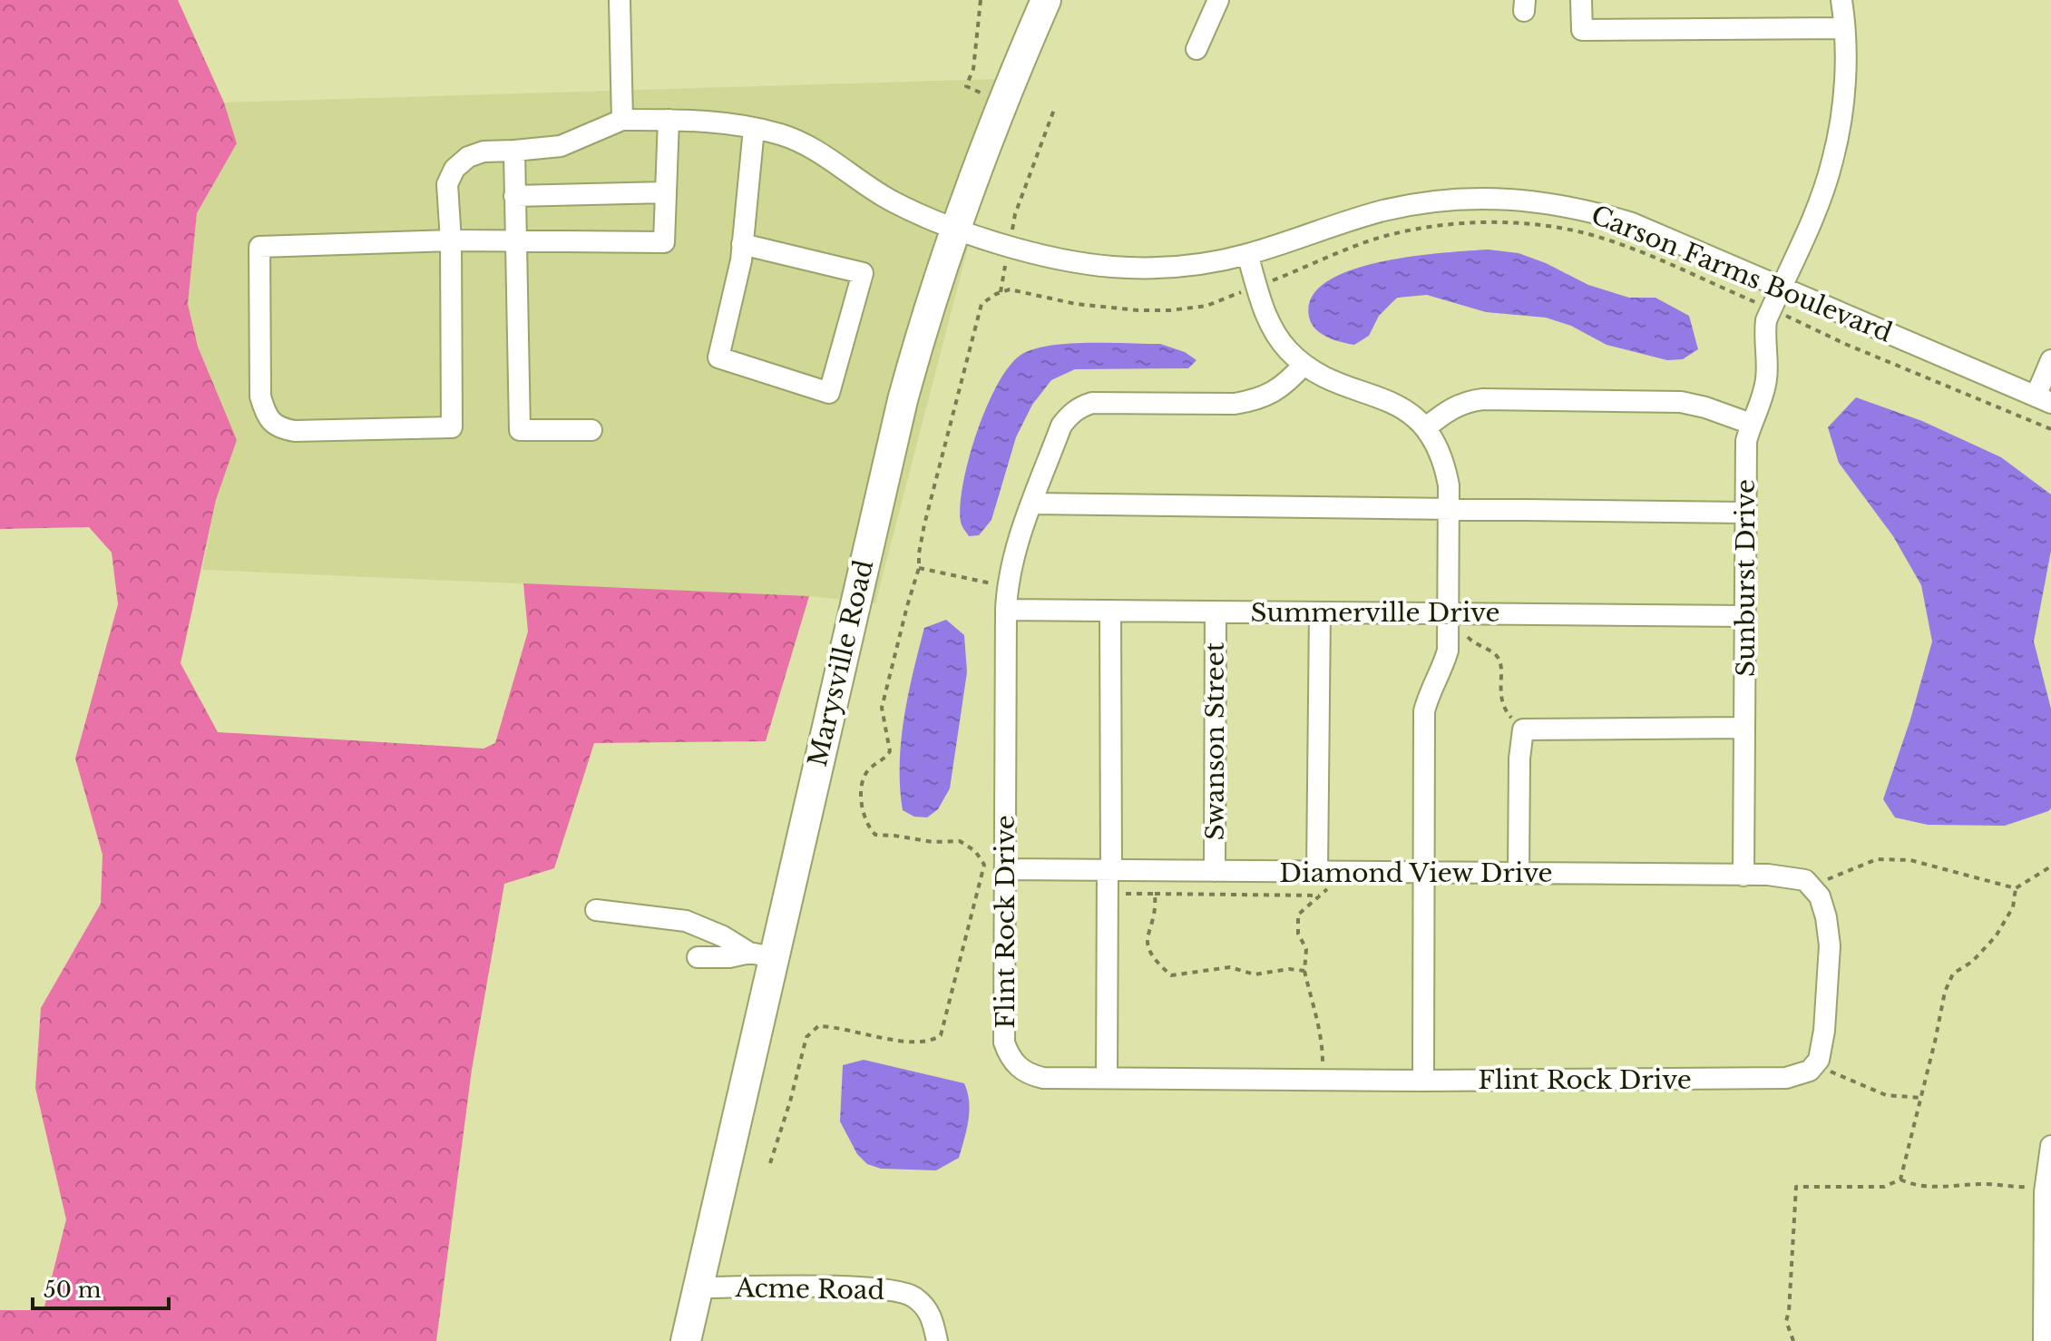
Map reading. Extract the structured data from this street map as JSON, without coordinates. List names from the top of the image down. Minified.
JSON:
{"streets":{"highway":["Marysville Road"],"street":["Carson Farms Boulevard","Sunburst Drive","Summerville Drive","Swanson Street","Diamond View Drive","Flint Rock Drive","Acme Road"]},"crossings":[["Carson Farms Boulevard","Sunburst Drive"],["Carson Farms Boulevard","Marysville Road"],["Sunburst Drive","Summerville Drive"],["Sunburst Drive","Diamond View Drive"],["Summerville Drive","Swanson Street"],["Summerville Drive","Flint Rock Drive"],["Marysville Road","Acme Road"],["Swanson Street","Diamond View Drive"],["Diamond View Drive","Flint Rock Drive"]],"scale_bar":"50 m"}
